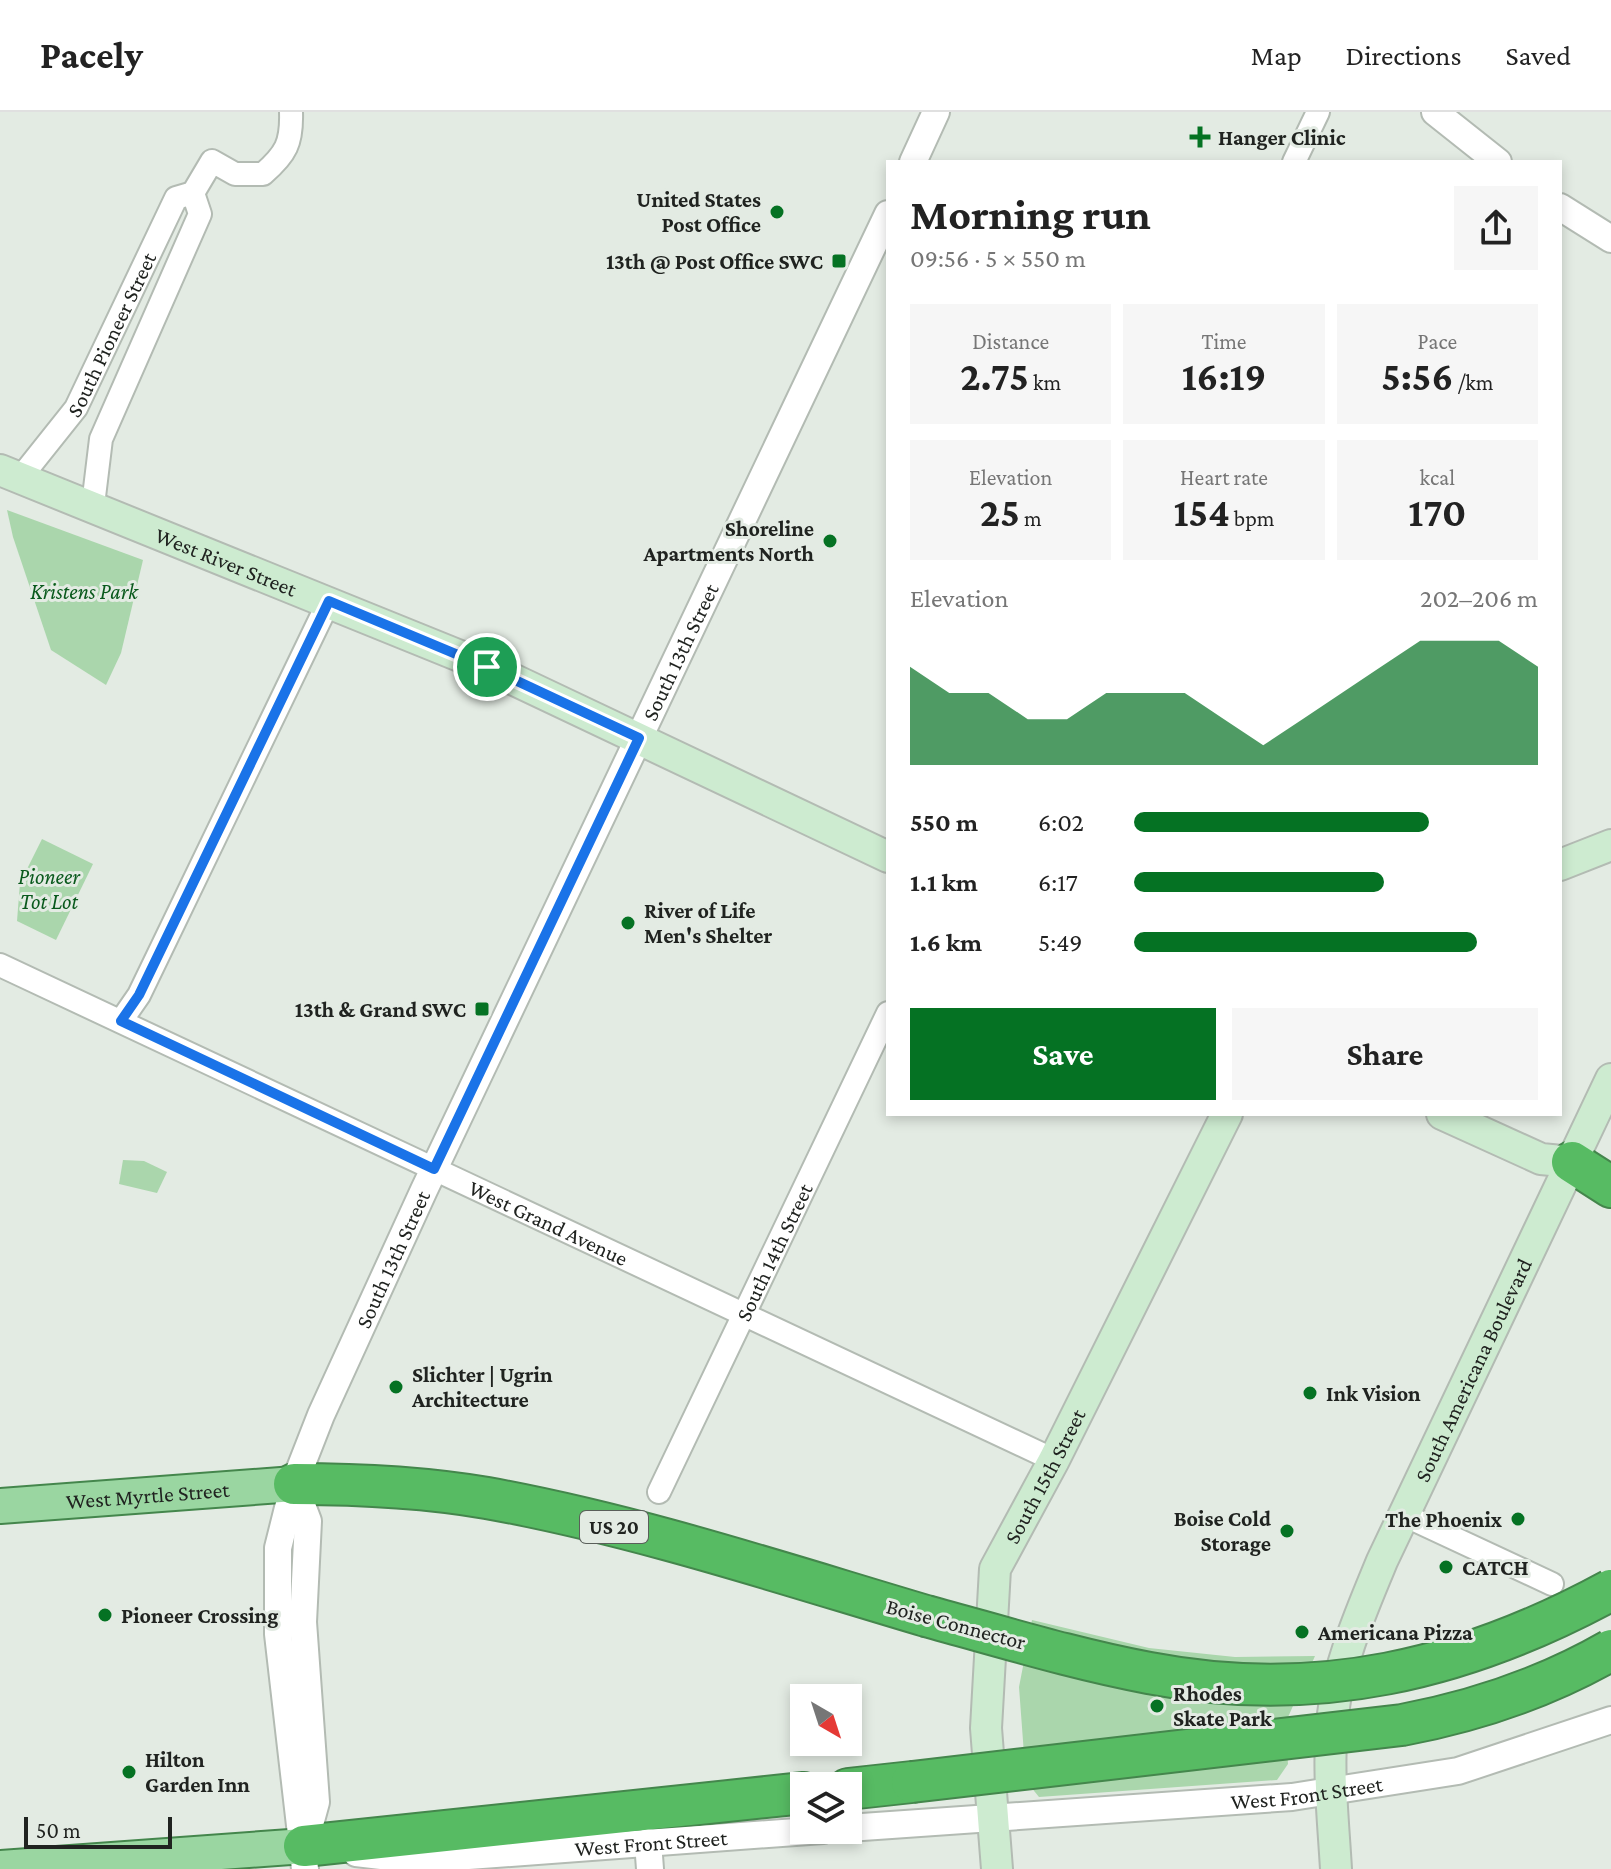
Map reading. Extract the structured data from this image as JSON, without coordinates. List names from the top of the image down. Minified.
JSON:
{"streets":{"highway":["US 20","Boise Connector"],"main road":["West River Street","South Americana Boulevard","South 15th Street","West Myrtle Street","West Front Street"],"street":["South Pioneer Street","South 13th Street","West Grand Avenue","South 14th Street"]},"crossings":[["South Pioneer Street","West River Street"],["West River Street","South 13th Street"],["South 13th Street","West Grand Avenue"],["South 13th Street","West Myrtle Street"],["South 13th Street","Boise Connector"],["South 13th Street","West Front Street"],["West Grand Avenue","South 14th Street"],["West Grand Avenue","South 15th Street"],["South Americana Boulevard","West Front Street"],["South 15th Street","West Front Street"],["West Myrtle Street","Boise Connector"]],"parks":["Kristens Park","Pioneer Tot Lot"],"places":{"health":["Hanger Clinic"],"other":["United States Post Office","Shoreline Apartments North","River of Life Men's Shelter","Slichter | Ugrin Architecture","Ink Vision","The Phoenix","Boise Cold Storage","CATCH","Pioneer Crossing","Americana Pizza","Rhodes Skate Park","Hilton Garden Inn"],"transit":["13th @ Post Office SWC","13th & Grand SWC"]},"scale_bar":"50 m","north":"bottom right","page":{"header":"Pacely","nav":["Map","Directions","Saved"],"heading":["Morning run","09:56 · 5 × 550 m"],"stats":[["Distance","2.75 km"],["Time","16:19"],["Pace","5:56 /km"],["Elevation","25 m"],["Heart rate","154 bpm"],["kcal","170"]],"chart":["Elevation","202–206 m"],"list":[{"name":"550 m","note":"6:02"},{"name":"1.1 km","note":"6:17"},{"name":"1.6 km","note":"5:49"}],"buttons":["Save","Share"],"scale":"50 m"}}
